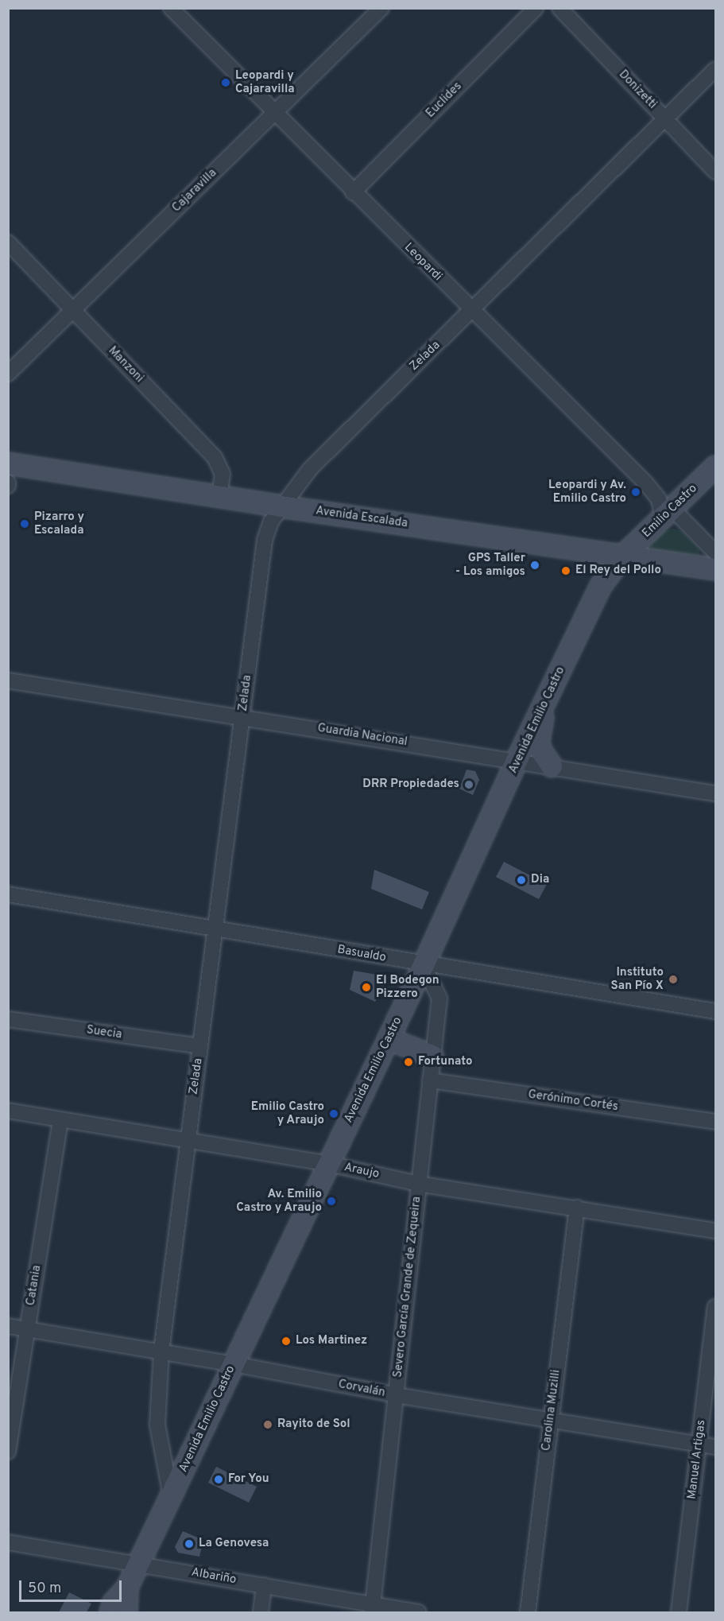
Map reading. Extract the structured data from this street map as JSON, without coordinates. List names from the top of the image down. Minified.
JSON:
{"streets":{"main road":["Emilio Castro","Avenida Escalada","Avenida Emilio Castro"],"street":["Donizetti","Euclides","Cajaravilla","Leopardi","Zelada","Manzoni","Guardia Nacional","Basualdo","Suecia","Gerónimo Cortés","Araujo","Catania","Severo García Grande de Zequeira","Corvalán","Carolina Muzilli","Manuel Artigas","Albariño"]},"crossings":[["Donizetti","Zelada"],["Euclides","Leopardi"],["Cajaravilla","Leopardi"],["Cajaravilla","Manzoni"],["Leopardi","Zelada"],["Leopardi","Emilio Castro"],["Zelada","Avenida Escalada"],["Zelada","Avenida Emilio Castro"],["Zelada","Guardia Nacional"],["Zelada","Basualdo"],["Zelada","Suecia"],["Zelada","Araujo"],["Zelada","Corvalán"],["Manzoni","Avenida Escalada"],["Emilio Castro","Avenida Escalada"],["Emilio Castro","Avenida Emilio Castro"],["Avenida Escalada","Avenida Emilio Castro"],["Avenida Emilio Castro","Guardia Nacional"],["Avenida Emilio Castro","Basualdo"],["Avenida Emilio Castro","Araujo"],["Avenida Emilio Castro","Severo García Grande de Zequeira"],["Avenida Emilio Castro","Corvalán"],["Avenida Emilio Castro","Albariño"],["Basualdo","Severo García Grande de Zequeira"],["Gerónimo Cortés","Severo García Grande de Zequeira"],["Araujo","Catania"],["Araujo","Severo García Grande de Zequeira"],["Araujo","Carolina Muzilli"],["Catania","Corvalán"],["Severo García Grande de Zequeira","Corvalán"],["Severo García Grande de Zequeira","Albariño"],["Corvalán","Carolina Muzilli"],["Corvalán","Manuel Artigas"]],"places":["Leopardi y Cajaravilla","Leopardi y Av. Emilio Castro","Pizarro y Escalada","GPS Taller - Los amigos","El Rey del Pollo","DRR Propiedades","Dia","Instituto San Pío X","El Bodegon Pizzero","Fortunato","Emilio Castro y Araujo","Av. Emilio Castro y Araujo","Los Martinez","Rayito de Sol","For You","La Genovesa"],"scale_bar":"50 m"}
